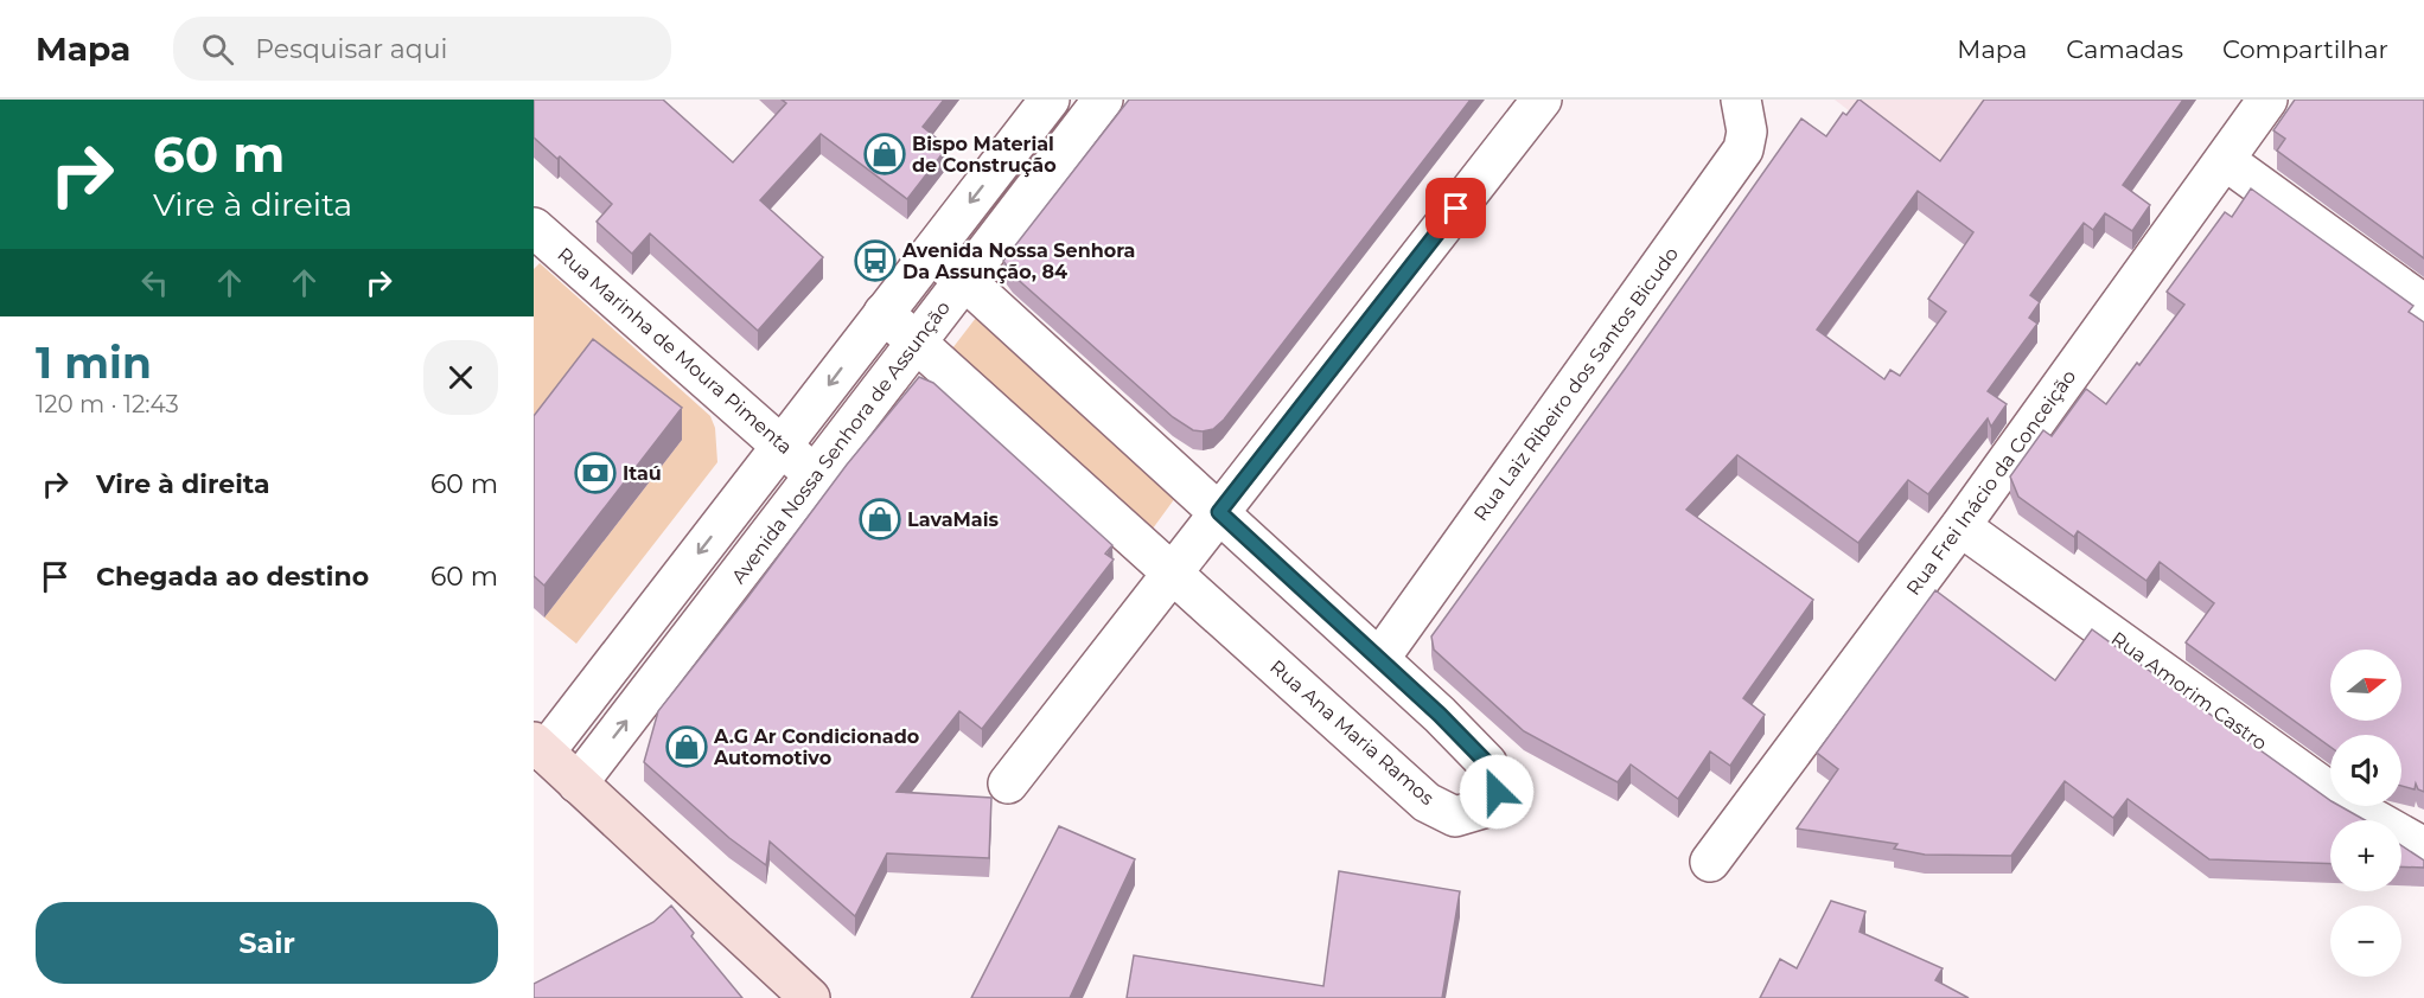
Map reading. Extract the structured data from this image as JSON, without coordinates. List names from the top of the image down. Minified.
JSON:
{"streets":{"street":["Rua Marinha de Moura Pimenta","Rua Laiz Ribeiro dos Santos Bicudo","Avenida Nossa Senhora de Assunção","Rua Frei Inácio da Conceição","Rua Amorim Castro","Rua Ana Maria Ramos"]},"crossings":[["Rua Marinha de Moura Pimenta","Avenida Nossa Senhora de Assunção"],["Rua Laiz Ribeiro dos Santos Bicudo","Rua Ana Maria Ramos"],["Avenida Nossa Senhora de Assunção","Rua Ana Maria Ramos"],["Rua Frei Inácio da Conceição","Rua Amorim Castro"]],"places":{"shop":["Bispo Material de Construção","LavaMais","A.G Ar Condicionado Automotivo"],"bus stop":["Avenida Nossa Senhora Da Assunção, 84"],"bank":["Itaú"]},"north":"right","page":{"header":"Mapa","search":"Pesquisar aqui","nav":["Mapa","Camadas","Compartilhar"],"turn":["60 m","Vire à direita"],"heading":["1 min","120 m · 12:43"],"list":[{"name":"Vire à direita","value":"60 m"},{"name":"Chegada ao destino","value":"60 m"}],"map_buttons":["+","−"],"buttons":"Sair"}}
